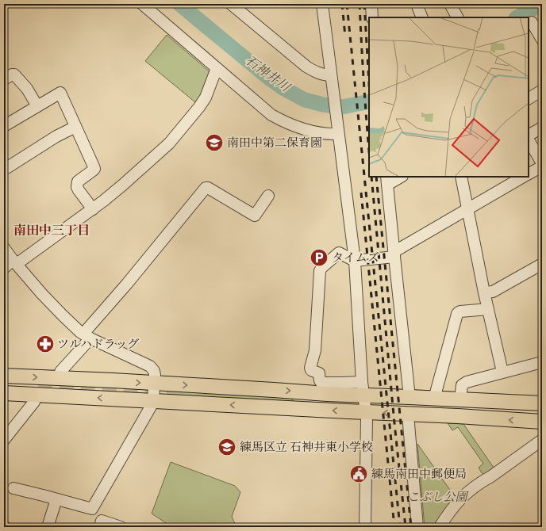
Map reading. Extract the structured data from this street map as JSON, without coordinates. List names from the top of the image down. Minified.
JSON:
{"districts":["南田中三丁目"],"water":["石神井川"],"parks":["こぶし公園"],"places":{"school or university":["南田中第二保育園","練馬区立 石神井東小学校"],"parking":["タイムズ"],"pharmacy":["ツルハドラッグ"],"public building":["練馬南田中郵便局"]}}
